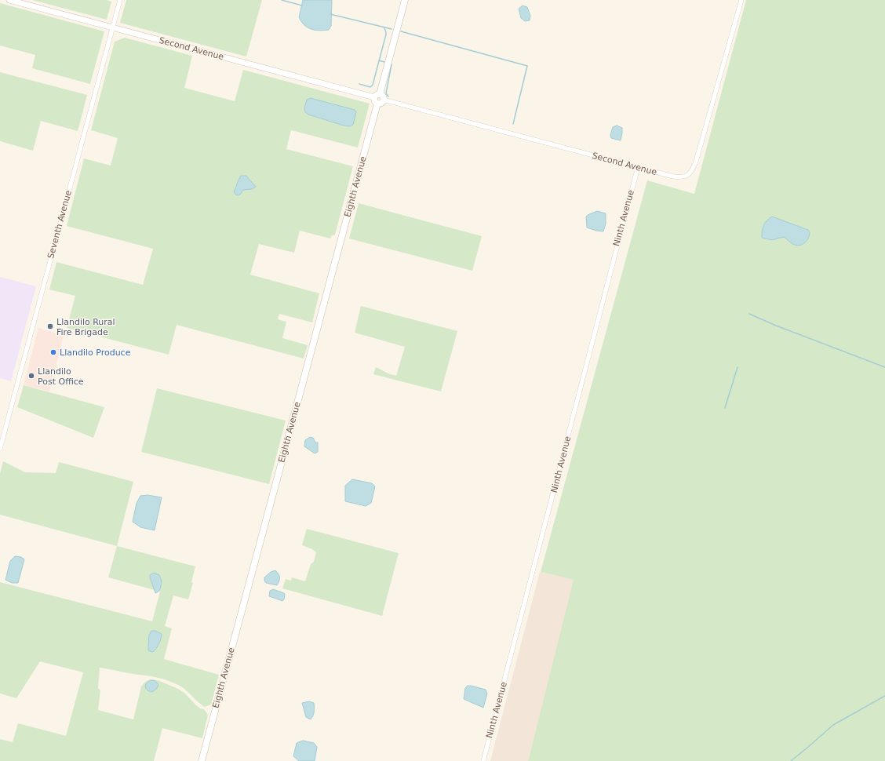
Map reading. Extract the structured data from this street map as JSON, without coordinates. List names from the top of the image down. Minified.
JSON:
{"streets":{"main road":["Eighth Avenue"],"street":["Second Avenue","Ninth Avenue","Seventh Avenue"]},"crossings":[["Second Avenue","Eighth Avenue"],["Second Avenue","Ninth Avenue"],["Second Avenue","Seventh Avenue"]],"places":["Llandilo Rural Fire Brigade","Llandilo Produce","Llandilo Post Office"]}
